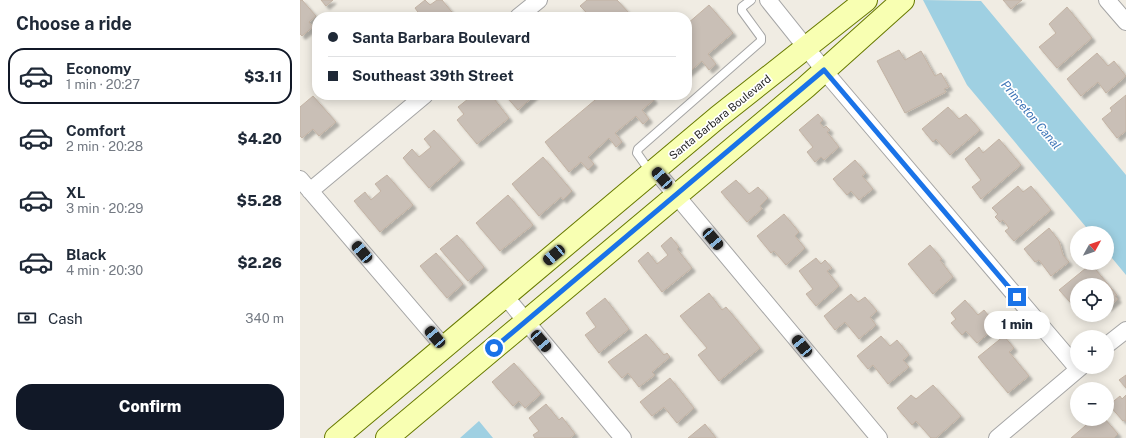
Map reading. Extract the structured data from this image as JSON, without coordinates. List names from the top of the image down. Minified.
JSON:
{"streets":{"main road":["Santa Barbara Boulevard"]},"water":["Princeton Canal"],"north":"top right","page":{"heading":"Choose a ride","banner":["Santa Barbara Boulevard","Southeast 39th Street"],"list":[{"name":"Economy","note":"1 min · 20:27","value":"$3.11"},{"name":"Comfort","note":"2 min · 20:28","value":"$4.20"},{"name":"XL","note":"3 min · 20:29","value":"$5.28"},{"name":"Black","note":"4 min · 20:30","value":"$2.26"}],"map_buttons":["+","−"],"pay":["Cash","340 m"],"bubble":"1 min","buttons":"Confirm"}}
